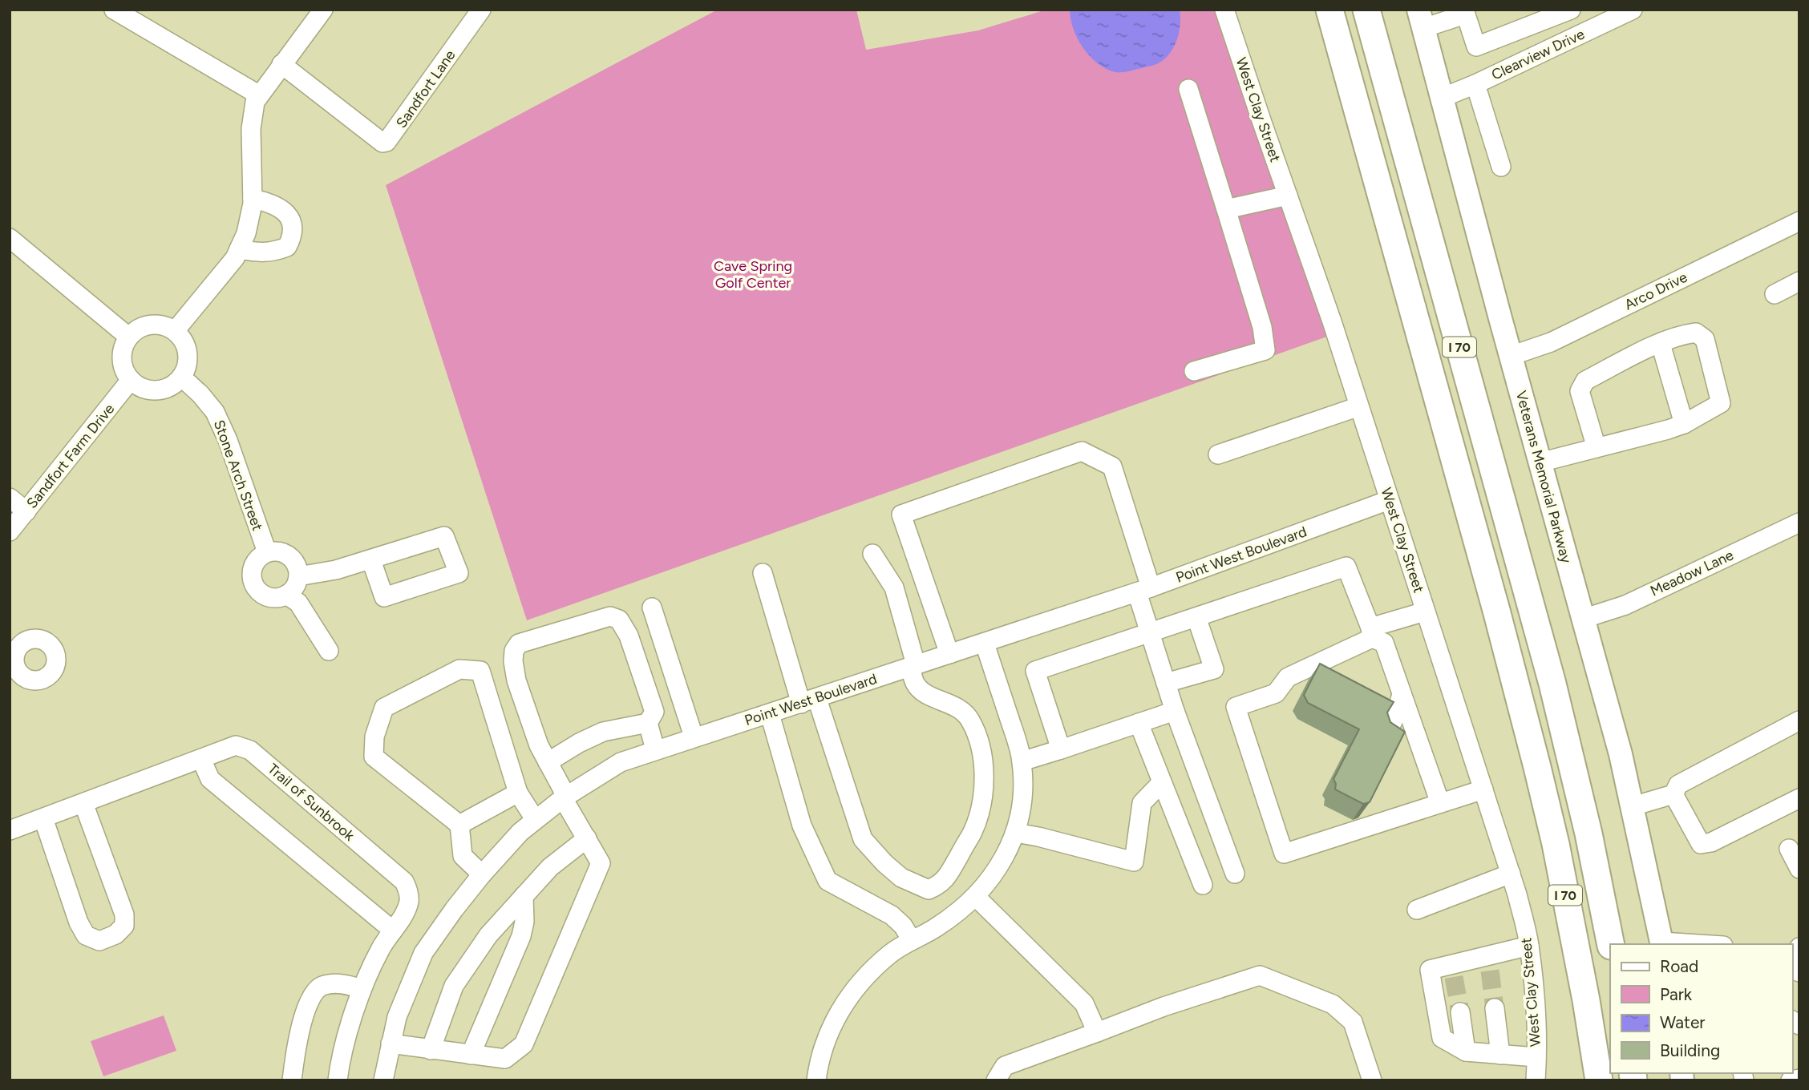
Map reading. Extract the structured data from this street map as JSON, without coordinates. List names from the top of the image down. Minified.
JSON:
{"streets":{"highway":["I 70"],"main road":["Veterans Memorial Parkway"],"street":["Clearview Drive","Sandfort Lane","West Clay Street","Arco Drive","Sandfort Farm Drive","Stone Arch Street","Point West Boulevard","Meadow Lane","Trail of Sunbrook"]},"crossings":[["Clearview Drive","Veterans Memorial Parkway"],["West Clay Street","Point West Boulevard"],["Arco Drive","Veterans Memorial Parkway"],["Sandfort Farm Drive","Stone Arch Street"],["Veterans Memorial Parkway","Meadow Lane"]],"parks":["Cave Spring Golf Center"],"legend":["Road","Park","Water","Building"]}
